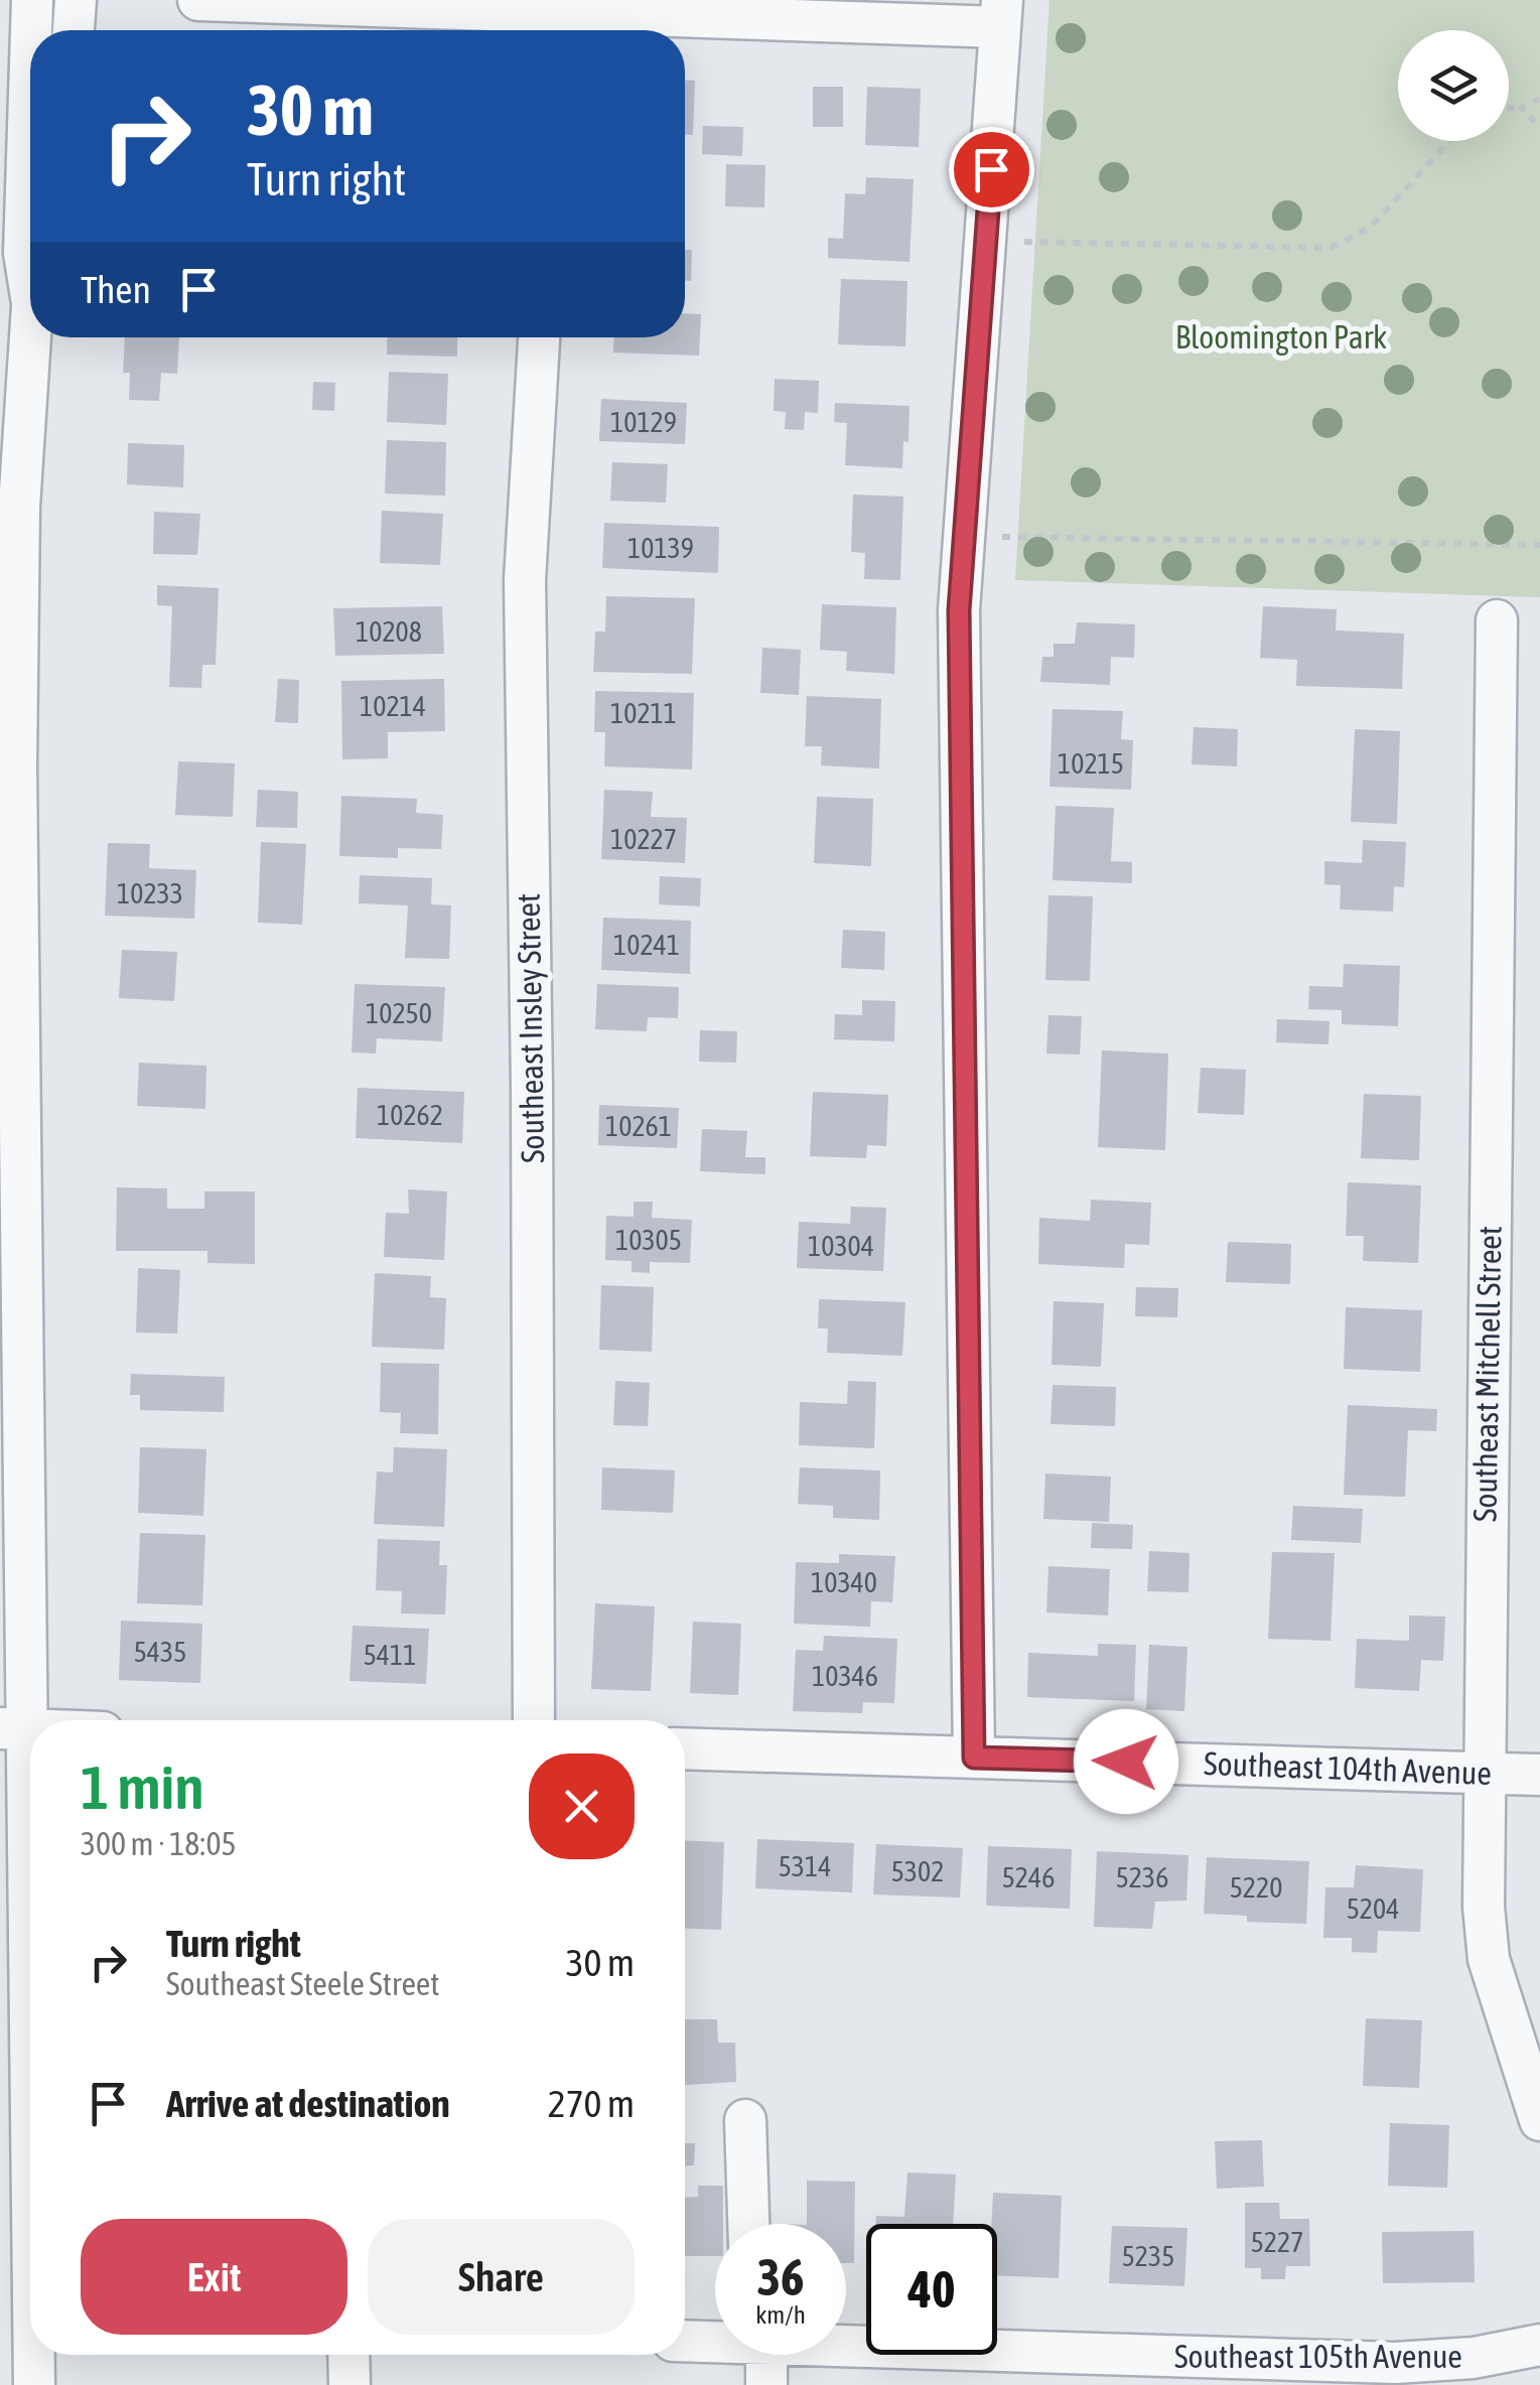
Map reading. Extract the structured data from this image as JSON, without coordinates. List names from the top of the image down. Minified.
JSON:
{"streets":{"street":["Southeast Insley Street","Southeast Mitchell Street","Southeast 104th Avenue","Southeast 105th Avenue"]},"crossings":[["Southeast Mitchell Street","Southeast 104th Avenue"]],"parks":["Bloomington Park"],"house_numbers":["10129","10139","10208","10214","10211","10215","10227","10233","10241","10250","10262","10261","10305","10304","10340","5435","5411","10346","5314","5302","5246","5236","5220","5204","5227","5235"],"page":{"turn":["30 m","Turn right"],"then":"Then","heading":["1 min","300 m · 18:05"],"list":[{"name":"Turn right","note":"Southeast Steele Street","value":"30 m"},{"name":"Arrive at destination","value":"270 m"}],"buttons":["Exit","Share"],"speed":"36 km/h","limit":"40"}}
